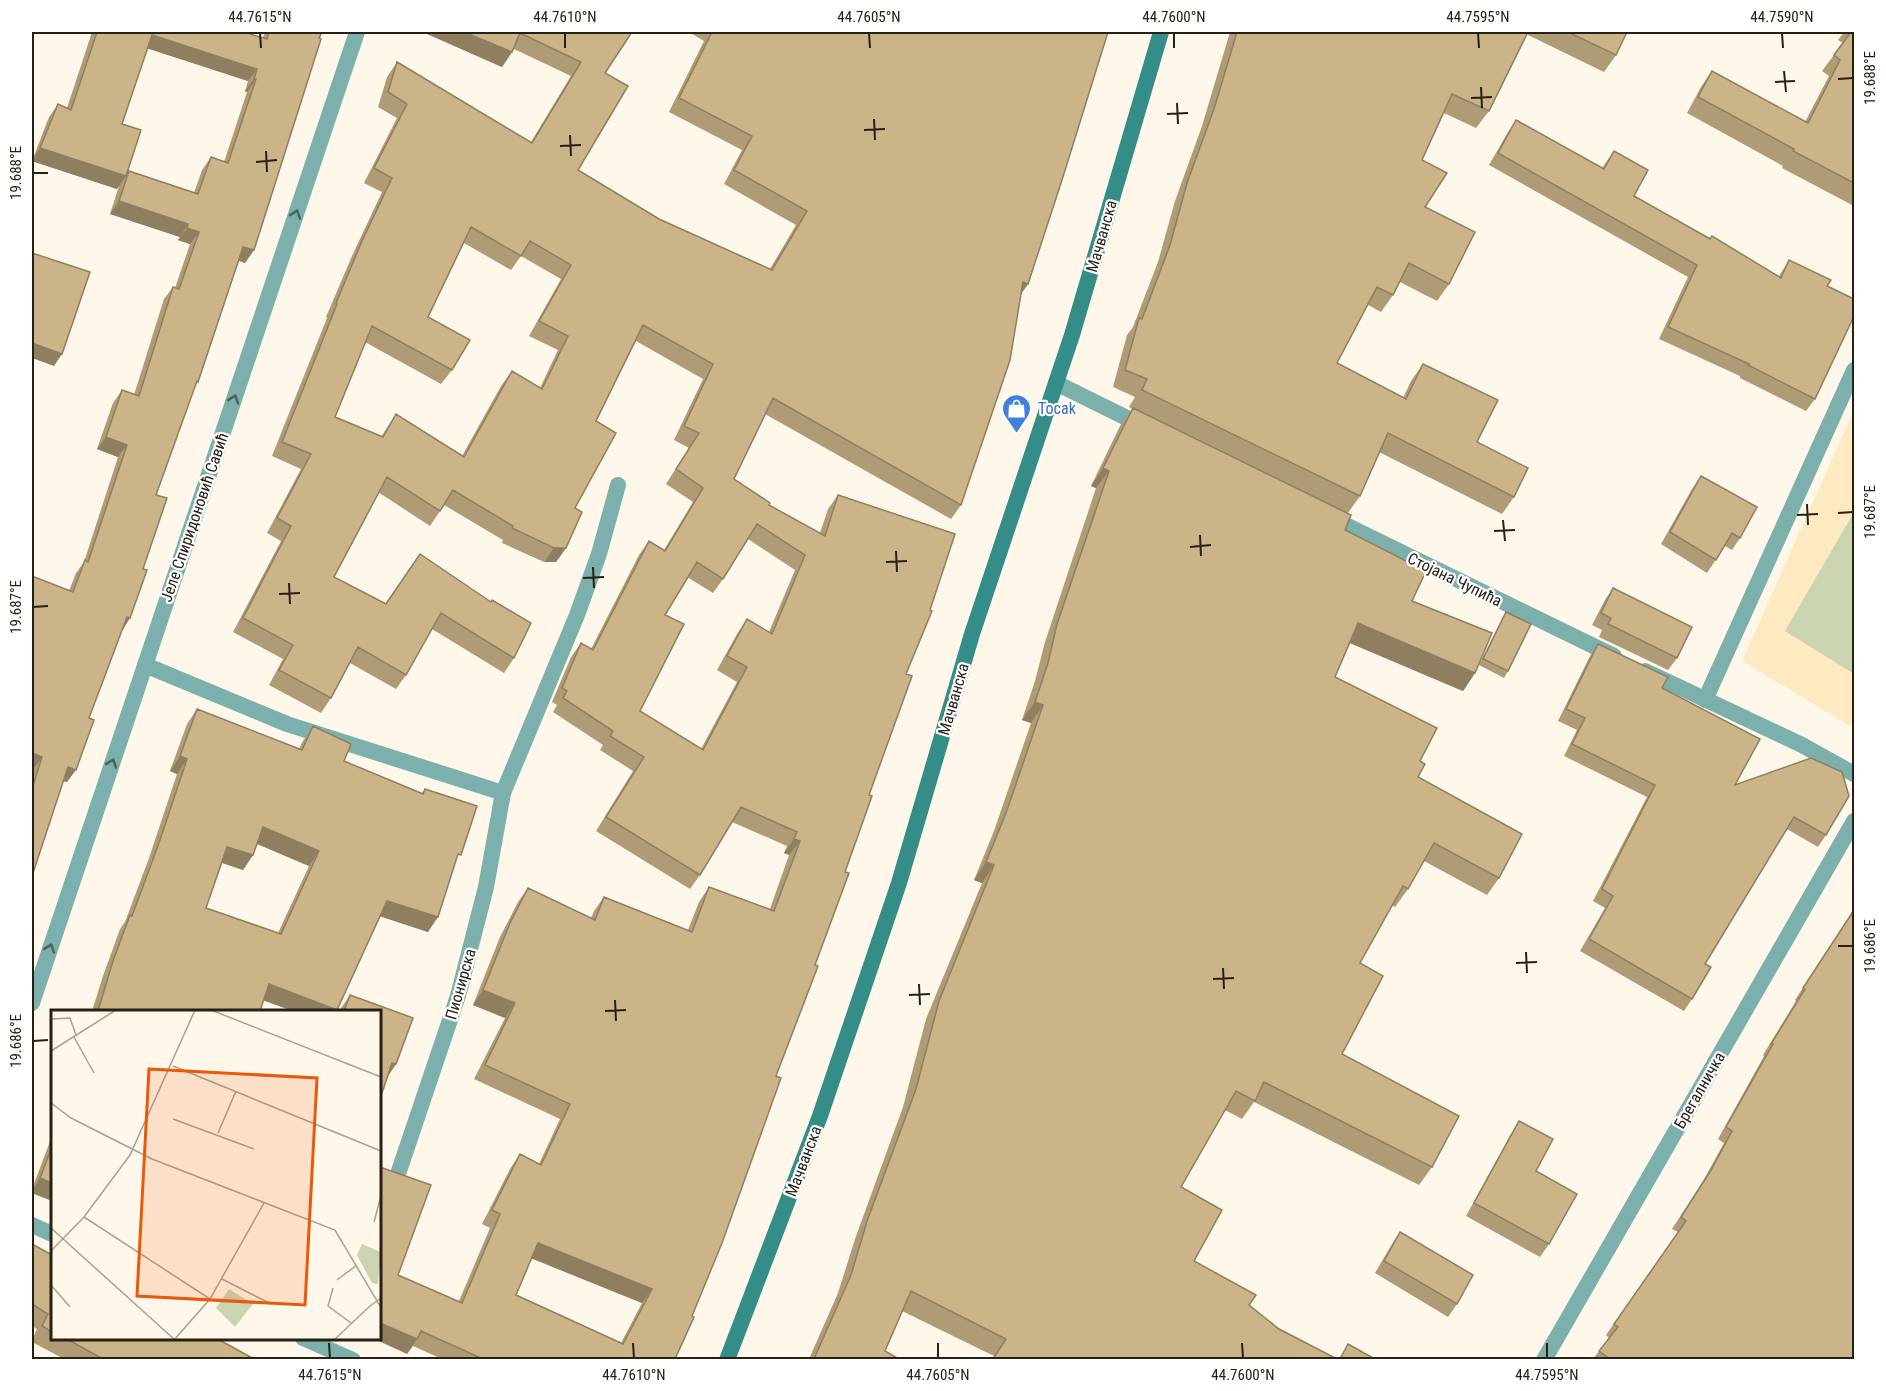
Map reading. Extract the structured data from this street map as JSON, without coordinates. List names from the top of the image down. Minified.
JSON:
{"streets":{"main road":["Мачванска"],"street":["Јеле Спиридоновић Савић","Стојана Чупића","Пионирска","Брегалничка"]},"one_way":["Јеле Спиридоновић Савић"],"places":{"shop":["Tocak"]},"coordinates":["44.7615°N","44.7610°N","44.7605°N","44.7600°N","44.7595°N","44.7590°N","19.688°E","19.687°E","19.686°E"]}
